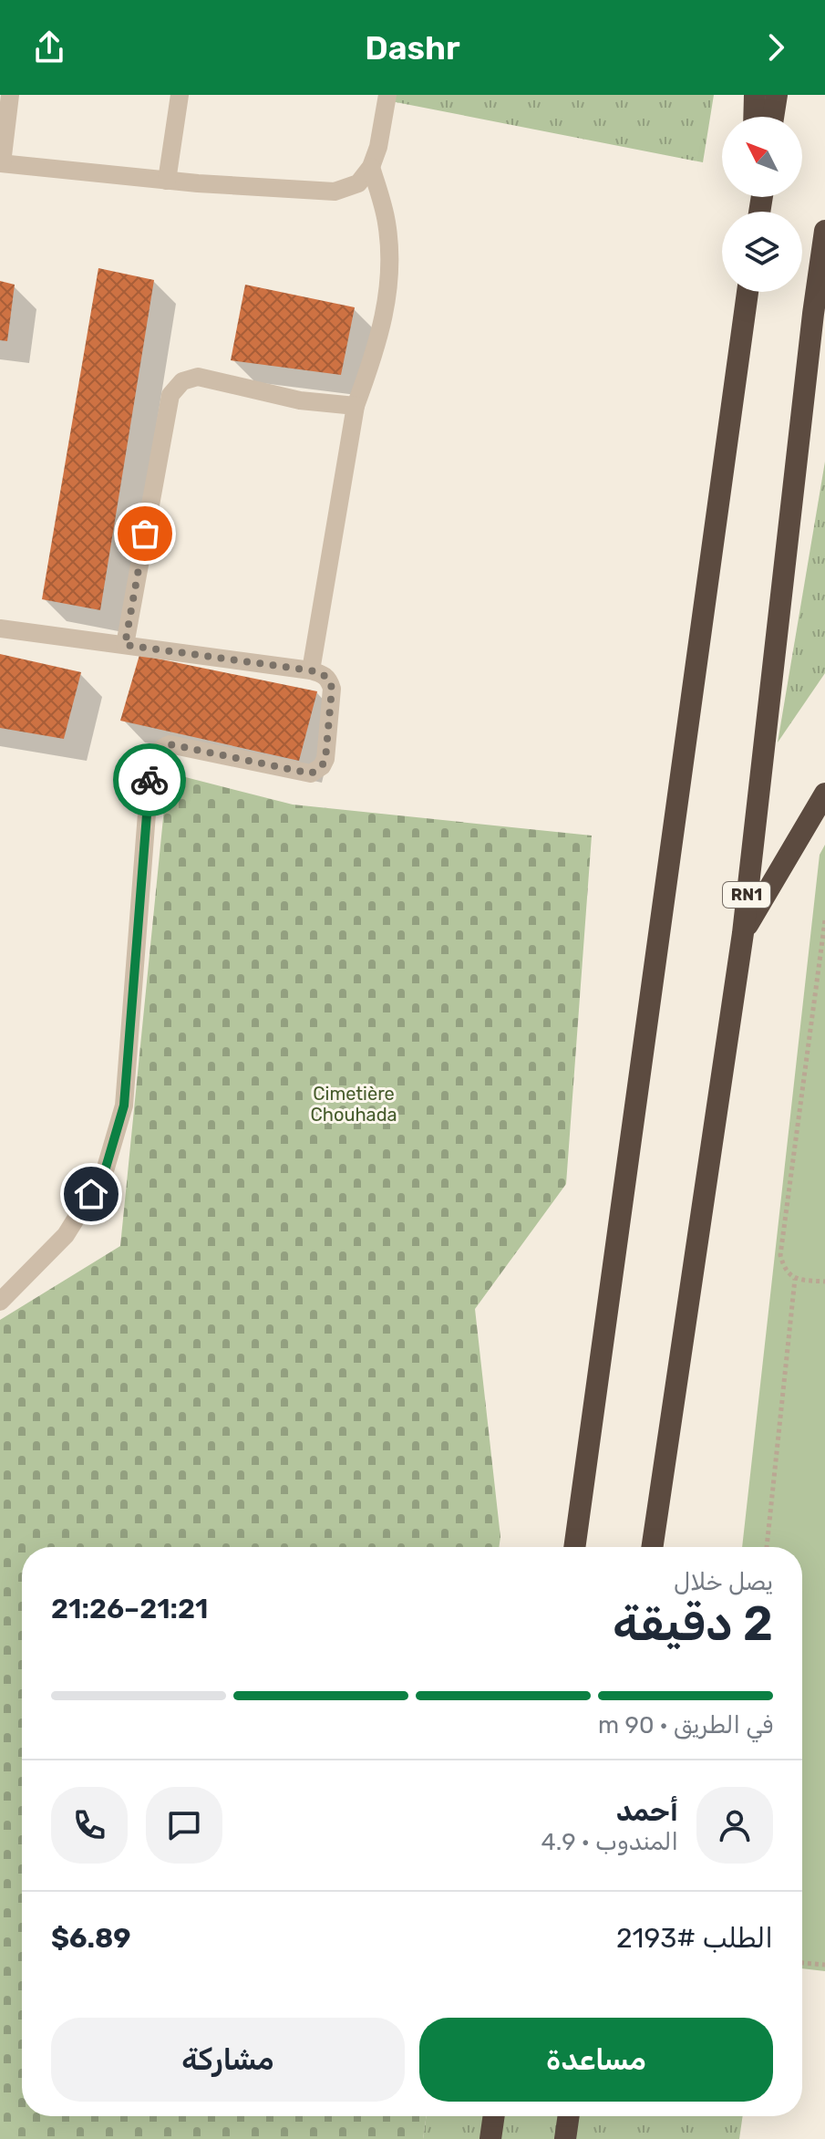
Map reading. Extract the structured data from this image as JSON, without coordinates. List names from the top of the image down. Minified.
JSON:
{"streets":{"highway":["RN1"]},"parks":["Cimetière Chouhada"],"north":"top left","page":{"header":"Dashr","heading":["2 دقيقة","يصل خلال","21:21–21:26"],"panel":["أحمد","المندوب · 4.9","الطلب #2193","$6.89"],"bar":"في الطريق · 90 m","buttons":["مساعدة","مشاركة"]}}
